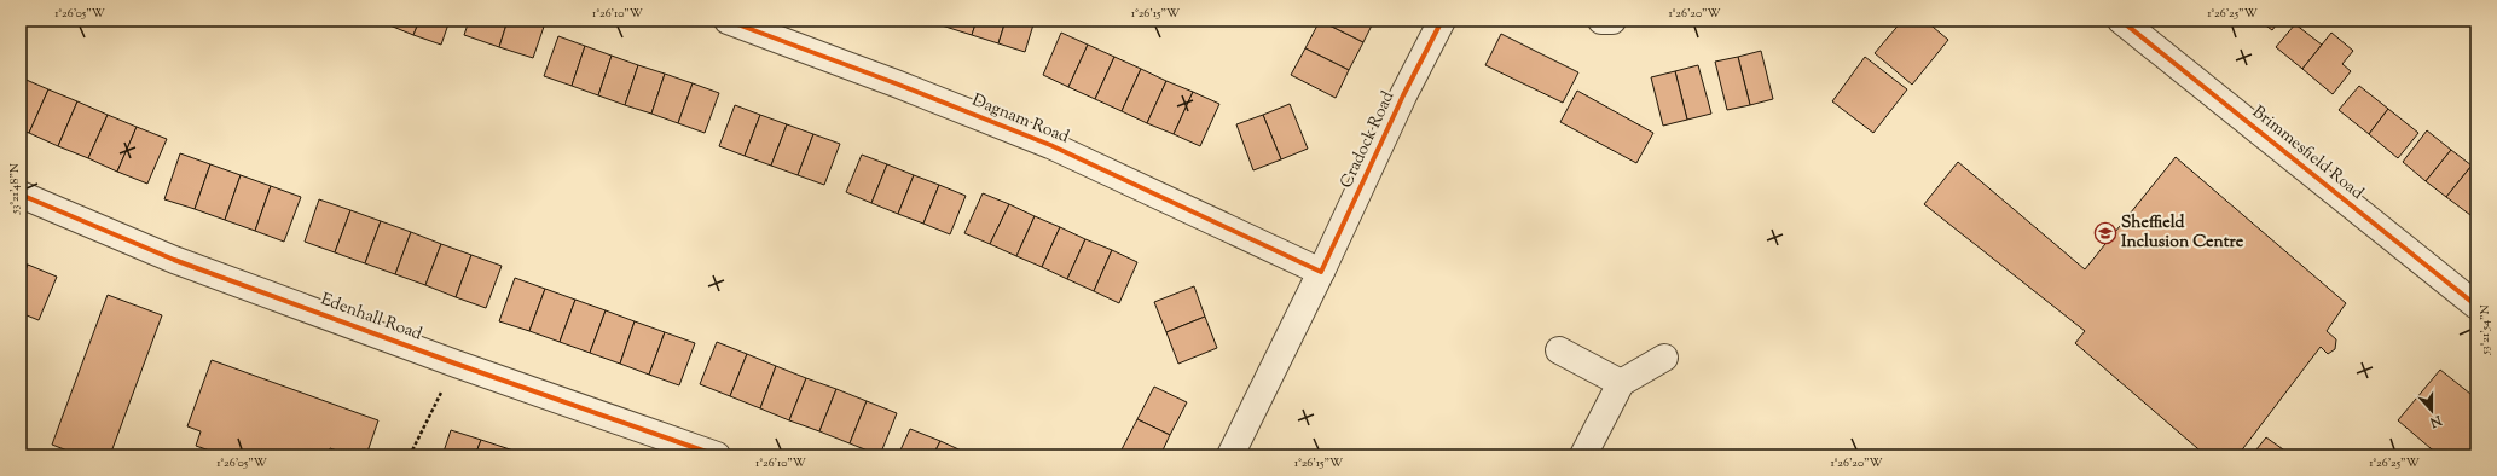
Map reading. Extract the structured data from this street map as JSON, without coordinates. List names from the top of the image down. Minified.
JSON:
{"streets":{"street":["Dagnam Road","Cradock Road","Brimmesfield Road","Edenhall Road"]},"crossings":[["Dagnam Road","Cradock Road"]],"places":{"school or university":["Sheffield Inclusion Centre"]},"north":"bottom","coordinates":["1°26'05\"W","1°26'10\"W","1°26'15\"W","1°26'20\"W","1°26'25\"W","53°21'48\"N","53°21'54\"N"]}
